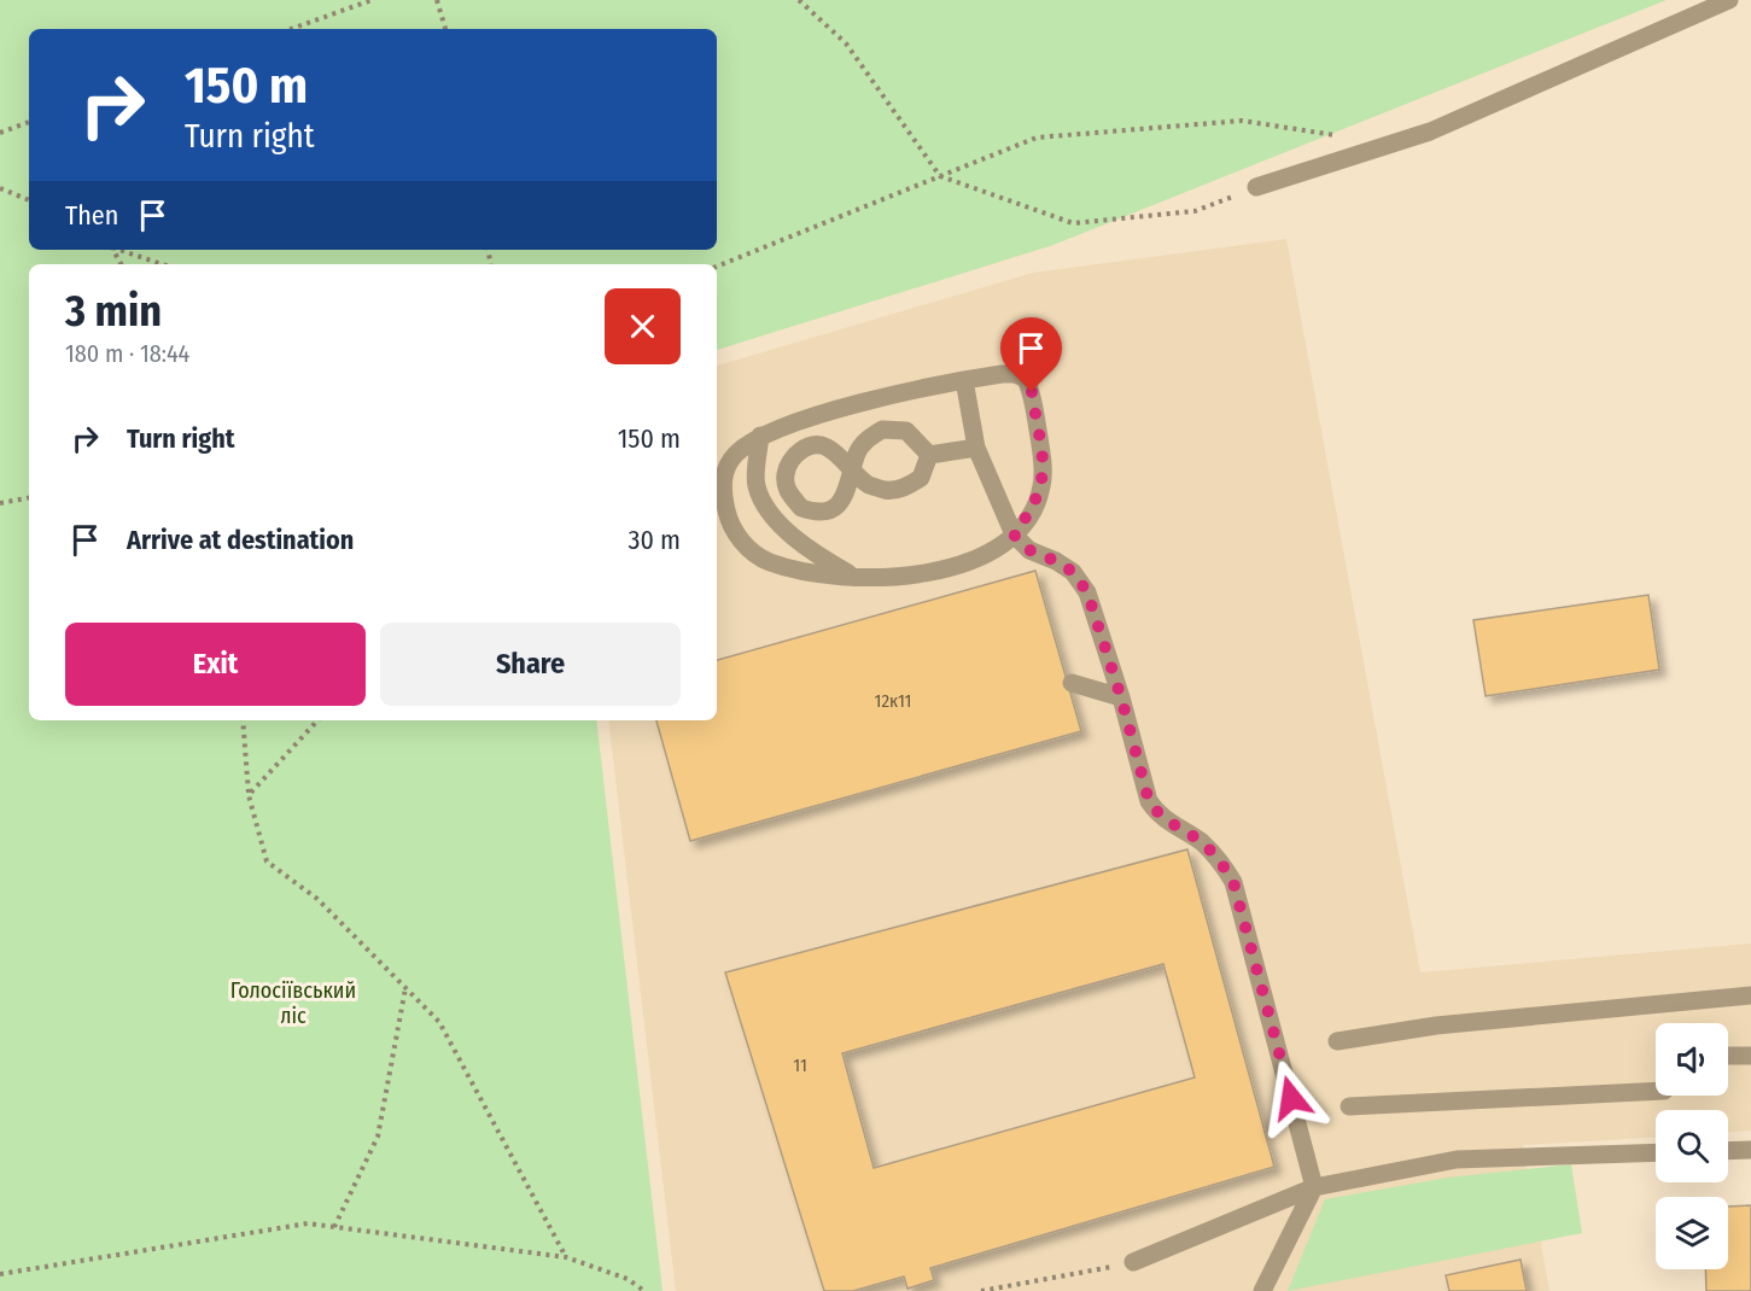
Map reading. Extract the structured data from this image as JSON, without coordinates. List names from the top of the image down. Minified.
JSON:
{"parks":["Голосіївський ліс"],"house_numbers":["12к11","11"],"page":{"turn":["150 m","Turn right"],"then":"Then","heading":["3 min","180 m · 18:44"],"list":[{"name":"Turn right","value":"150 m"},{"name":"Arrive at destination","value":"30 m"}],"buttons":["Exit","Share"]}}
